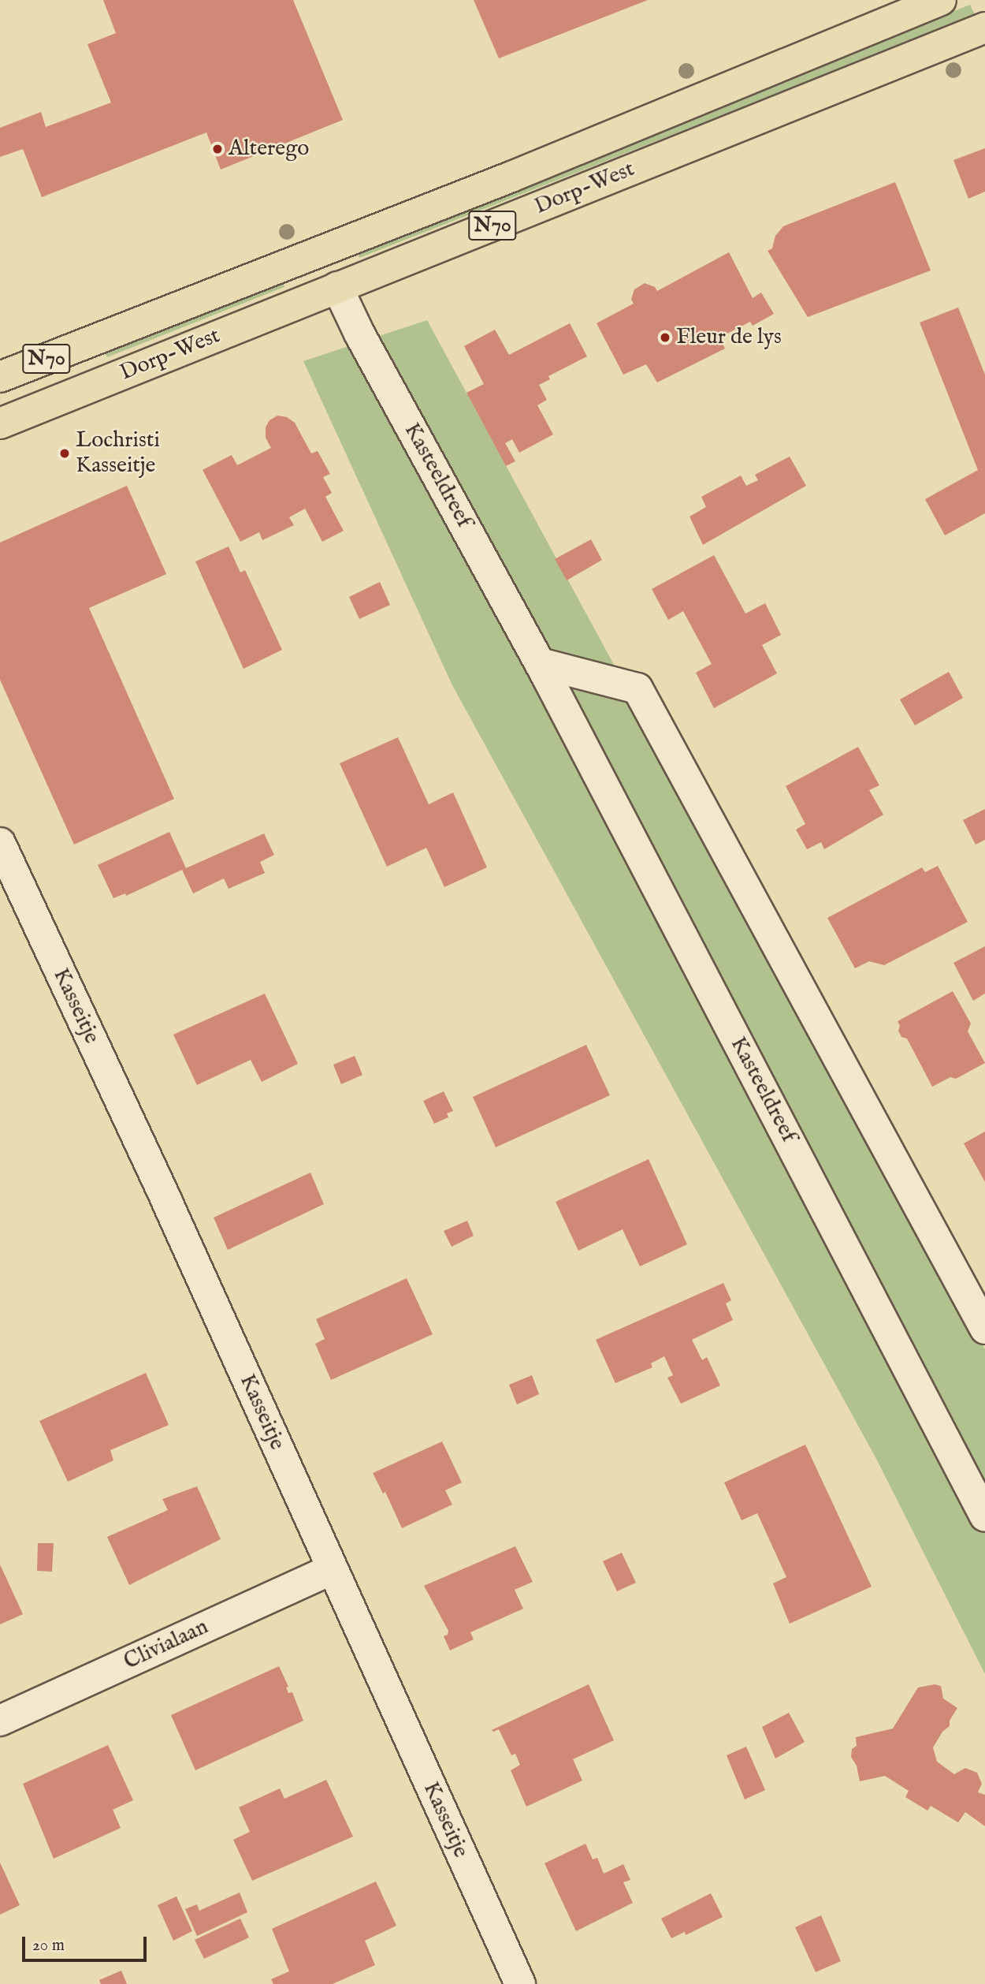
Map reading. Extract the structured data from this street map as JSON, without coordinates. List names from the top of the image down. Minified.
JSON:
{"streets":{"main road":["Dorp-West","N70"],"street":["Kasteeldreef","Kasseitje","Clivialaan"]},"crossings":[["Dorp-West","Kasteeldreef"],["Kasseitje","Clivialaan"]],"places":["Alterego","Fleur de lys","Lochristi Kasseitje"],"scale_bar":"20 m"}
